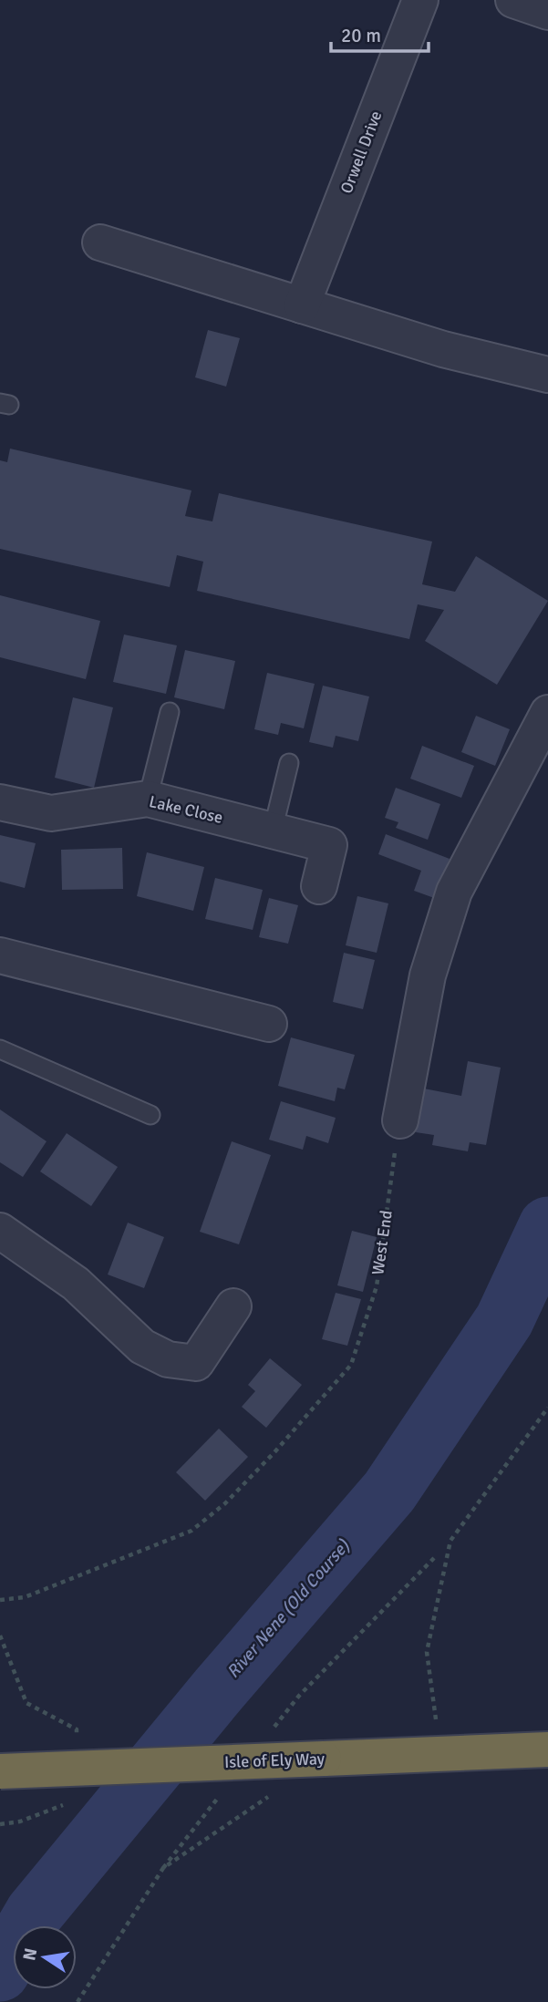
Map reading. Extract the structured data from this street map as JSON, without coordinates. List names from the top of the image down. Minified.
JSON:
{"streets":{"highway":["Isle of Ely Way"],"street":["Orwell Drive","Lake Close"],"path":["West End"]},"water":["River Nene (Old Course)"],"scale_bar":"20 m","north":"left"}
